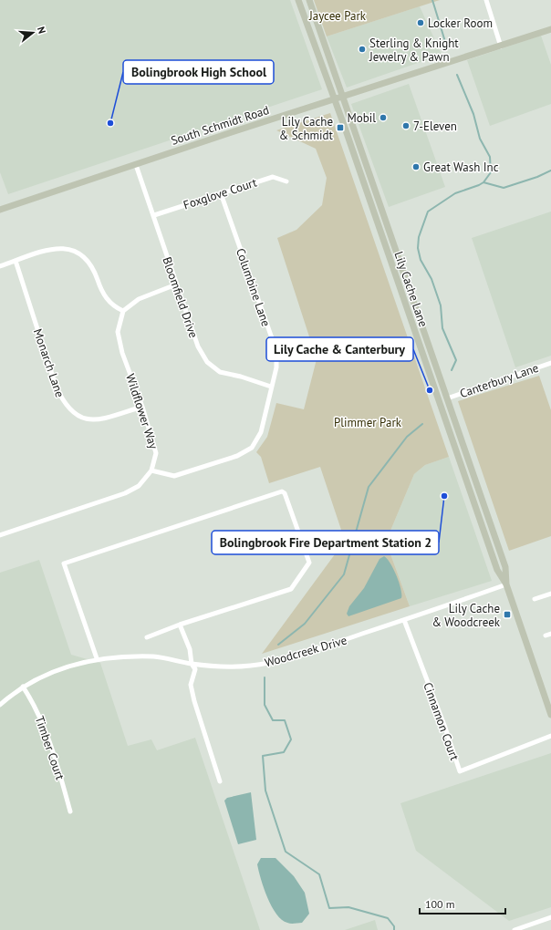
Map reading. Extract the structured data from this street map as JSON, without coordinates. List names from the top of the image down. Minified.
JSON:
{"streets":{"street":["South Schmidt Road","Foxglove Court","Columbine Lane","Lily Cache Lane","Bloomfield Drive","Monarch Lane","Canterbury Lane","Wildflower Way","Woodcreek Drive","Cinnamon Court","Timber Court"]},"crossings":[["South Schmidt Road","Lily Cache Lane"],["South Schmidt Road","Bloomfield Drive"],["Foxglove Court","Columbine Lane"],["Foxglove Court","Bloomfield Drive"],["Columbine Lane","Bloomfield Drive"],["Columbine Lane","Wildflower Way"],["Lily Cache Lane","Canterbury Lane"],["Lily Cache Lane","Woodcreek Drive"],["Monarch Lane","Wildflower Way"],["Woodcreek Drive","Cinnamon Court"],["Woodcreek Drive","Timber Court"]],"parks":["Jaycee Park","Plimmer Park"],"places":{"other":["Locker Room","Sterling & Knight Jewelry & Pawn","Mobil","Bolingbrook High School","7-Eleven","Great Wash Inc","Lily Cache & Canterbury","Bolingbrook Fire Department Station 2"],"transit":["Lily Cache & Schmidt","Lily Cache & Woodcreek"]},"scale_bar":"100 m","north":"right"}
